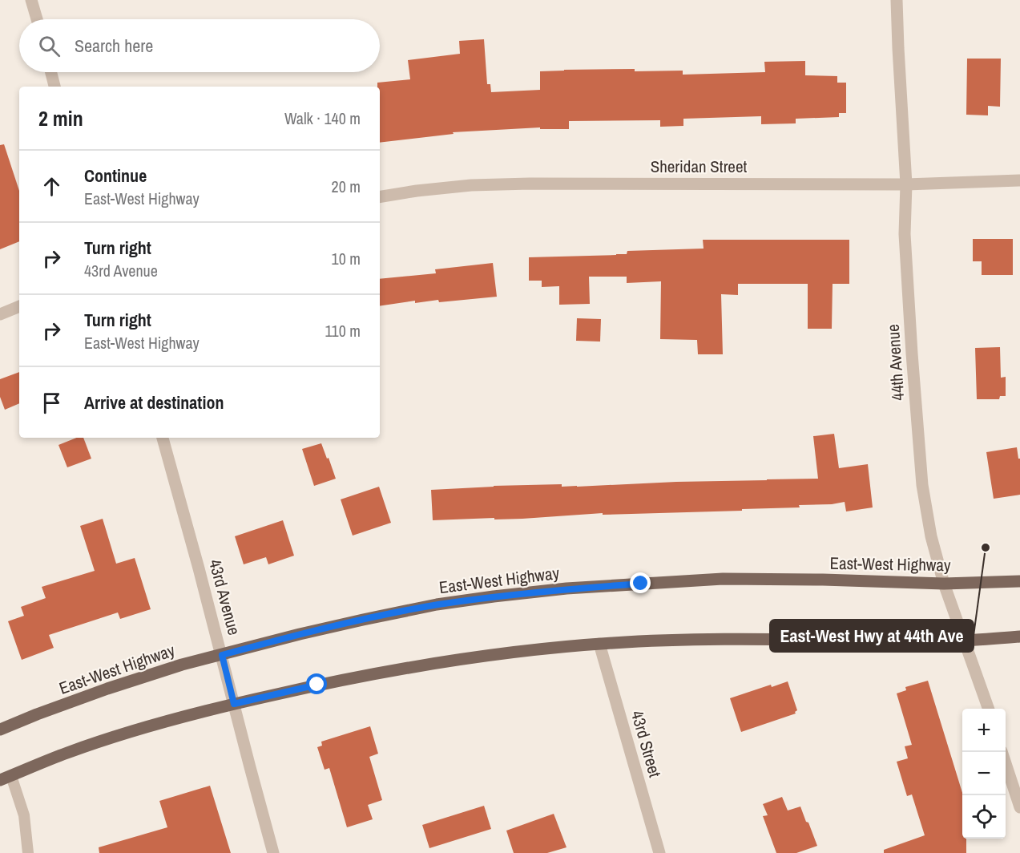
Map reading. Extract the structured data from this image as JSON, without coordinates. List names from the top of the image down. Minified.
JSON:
{"streets":{"main road":["East-West Highway"],"street":["Sheridan Street","44th Avenue","43rd Avenue","43rd Street"]},"crossings":[["Sheridan Street","44th Avenue"],["44th Avenue","East-West Highway"],["East-West Highway","43rd Avenue"]],"places":["East-West Hwy at 44th Ave"],"page":{"search":"Search here","heading":["2 min","Walk · 140 m"],"list":[["Continue","East-West Highway","20 m"],["Turn right","43rd Avenue","10 m"],["Turn right","East-West Highway","110 m"],"Arrive at destination"],"map_buttons":["+","−"]}}
